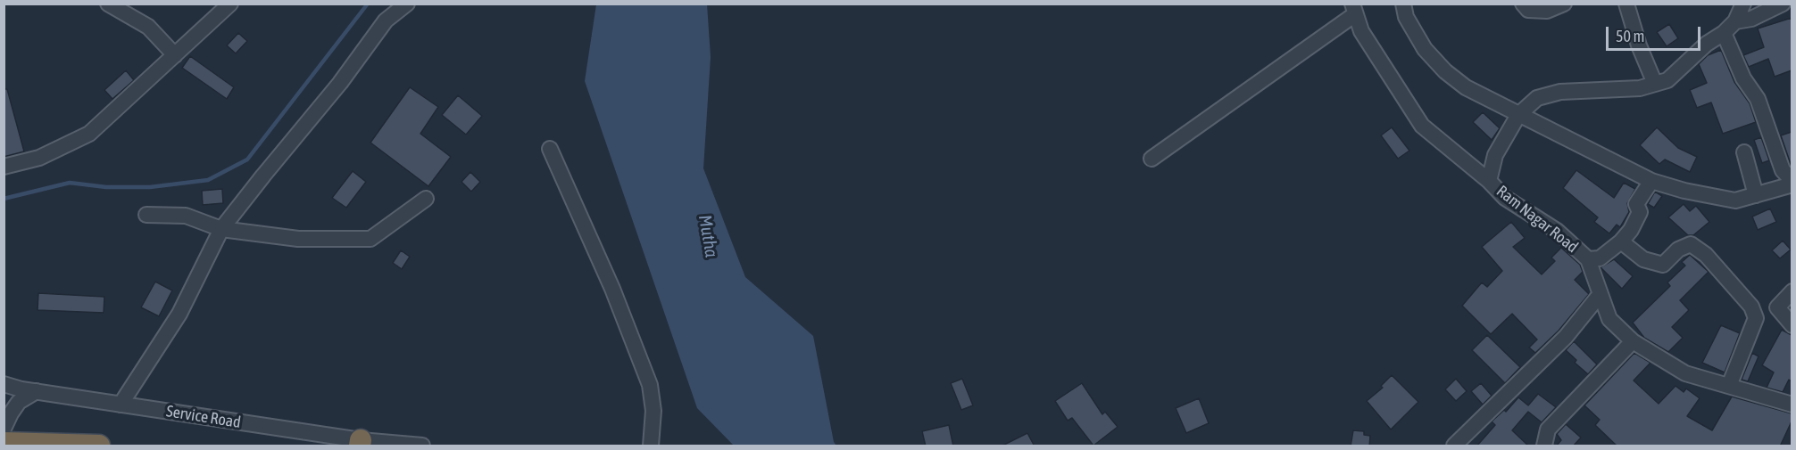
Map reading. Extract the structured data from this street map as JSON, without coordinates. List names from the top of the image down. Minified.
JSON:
{"streets":{"street":["Ram Nagar Road","Service Road"]},"water":["Mutha"],"scale_bar":"50 m"}
